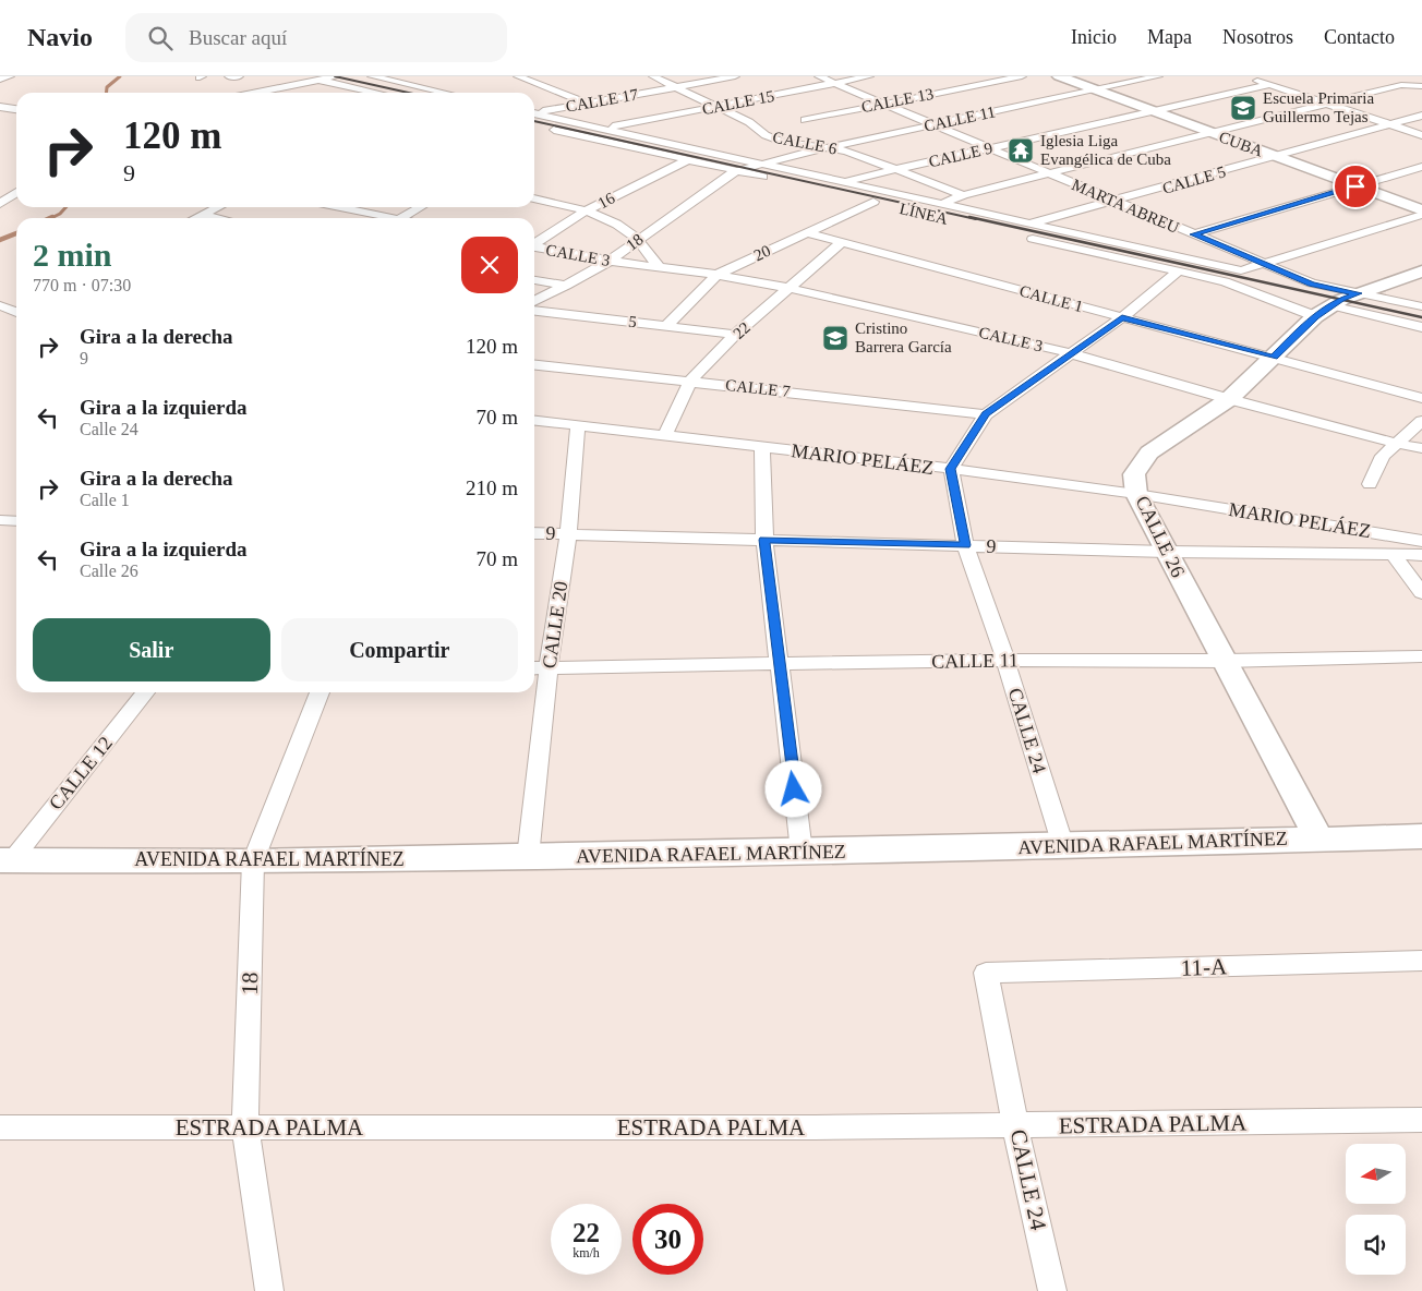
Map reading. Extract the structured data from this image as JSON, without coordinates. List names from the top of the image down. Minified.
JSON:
{"streets":{"street":["CALLE 17","CALLE 13","CALLE 15","CALLE 11","CALLE 6","CUBA","CALLE 9","CALLE 5","16","MARTA ABREU","LÍNEA","18","20","CALLE 3","CALLE 1","5","22","CALLE 7","MARIO PELÁEZ","9","CALLE 26","CALLE 20","CALLE 24","CALLE 12","AVENIDA RAFAEL MARTÍNEZ","11-A","ESTRADA PALMA"]},"crossings":[["CALLE 17","CALLE 6"],["CALLE 13","MARTA ABREU"],["CALLE 15","CALLE 6"],["CALLE 15","MARTA ABREU"],["CALLE 15","LÍNEA"],["CALLE 11","CALLE 6"],["CALLE 11","CUBA"],["CALLE 11","MARTA ABREU"],["CALLE 11","LÍNEA"],["CALLE 11","18"],["CALLE 11","CALLE 26"],["CALLE 11","CALLE 20"],["CALLE 11","CALLE 24"],["CALLE 6","CALLE 9"],["CUBA","CALLE 9"],["CUBA","CALLE 5"],["CUBA","LÍNEA"],["CALLE 9","MARTA ABREU"],["CALLE 9","LÍNEA"],["CALLE 5","MARTA ABREU"],["CALLE 5","LÍNEA"],["MARTA ABREU","LÍNEA"],["MARTA ABREU","CALLE 26"],["LÍNEA","20"],["18","CALLE 3"],["18","AVENIDA RAFAEL MARTÍNEZ"],["18","ESTRADA PALMA"],["20","CALLE 3"],["20","CALLE 1"],["20","5"],["CALLE 3","22"],["CALLE 3","CALLE 26"],["CALLE 1","22"],["CALLE 1","CALLE 26"],["5","22"],["22","CALLE 7"],["22","MARIO PELÁEZ"],["MARIO PELÁEZ","CALLE 26"],["MARIO PELÁEZ","CALLE 20"],["MARIO PELÁEZ","CALLE 24"],["9","CALLE 26"],["9","CALLE 20"],["9","CALLE 24"],["CALLE 26","AVENIDA RAFAEL MARTÍNEZ"],["CALLE 20","AVENIDA RAFAEL MARTÍNEZ"],["CALLE 24","AVENIDA RAFAEL MARTÍNEZ"],["CALLE 24","11-A"],["CALLE 24","ESTRADA PALMA"],["CALLE 12","AVENIDA RAFAEL MARTÍNEZ"]],"places":{"school or university":["Escuela Primaria Guillermo Tejas","Cristino Barrera García"],"temple":["Iglesia Liga Evangélica de Cuba"]},"north":"left","page":{"header":"Navio","search":"Buscar aquí","nav":["Inicio","Mapa","Nosotros","Contacto"],"turn":["120 m","9"],"heading":["2 min","770 m · 07:30"],"list":[{"name":"Gira a la derecha","note":"9","value":"120 m"},{"name":"Gira a la izquierda","note":"Calle 24","value":"70 m"},{"name":"Gira a la derecha","note":"Calle 1","value":"210 m"},{"name":"Gira a la izquierda","note":"Calle 26","value":"70 m"}],"buttons":["Salir","Compartir"],"speed":"22 km/h","limit":"30"}}
